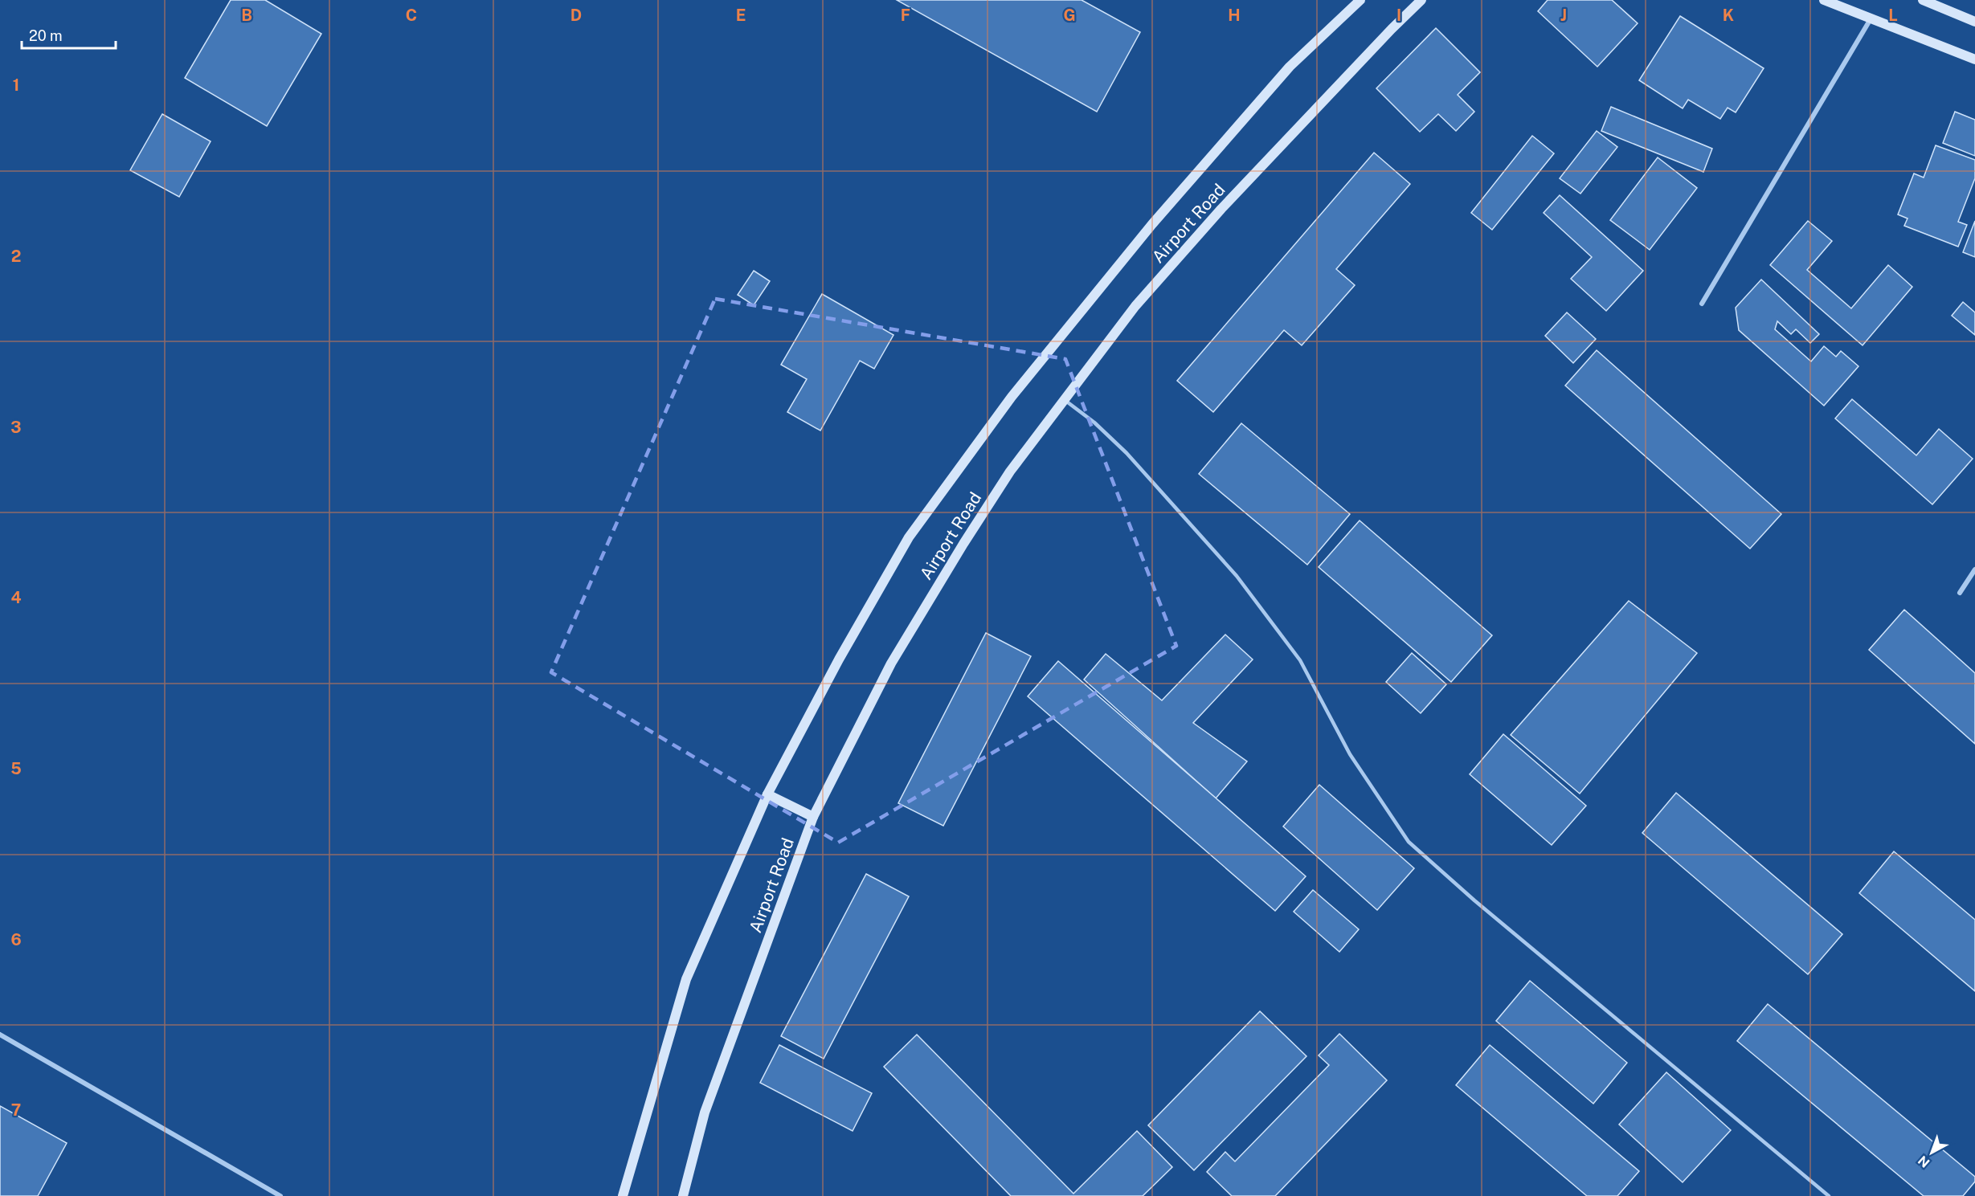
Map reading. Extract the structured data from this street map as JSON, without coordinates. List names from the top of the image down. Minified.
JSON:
{"streets":{"main road":["Airport Road"]},"scale_bar":"20 m","north":"bottom left","grid":{"columns":["B","C","D","E","F","G","H","I","J","K","L"],"rows":["1","2","3","4","5","6","7"]}}
